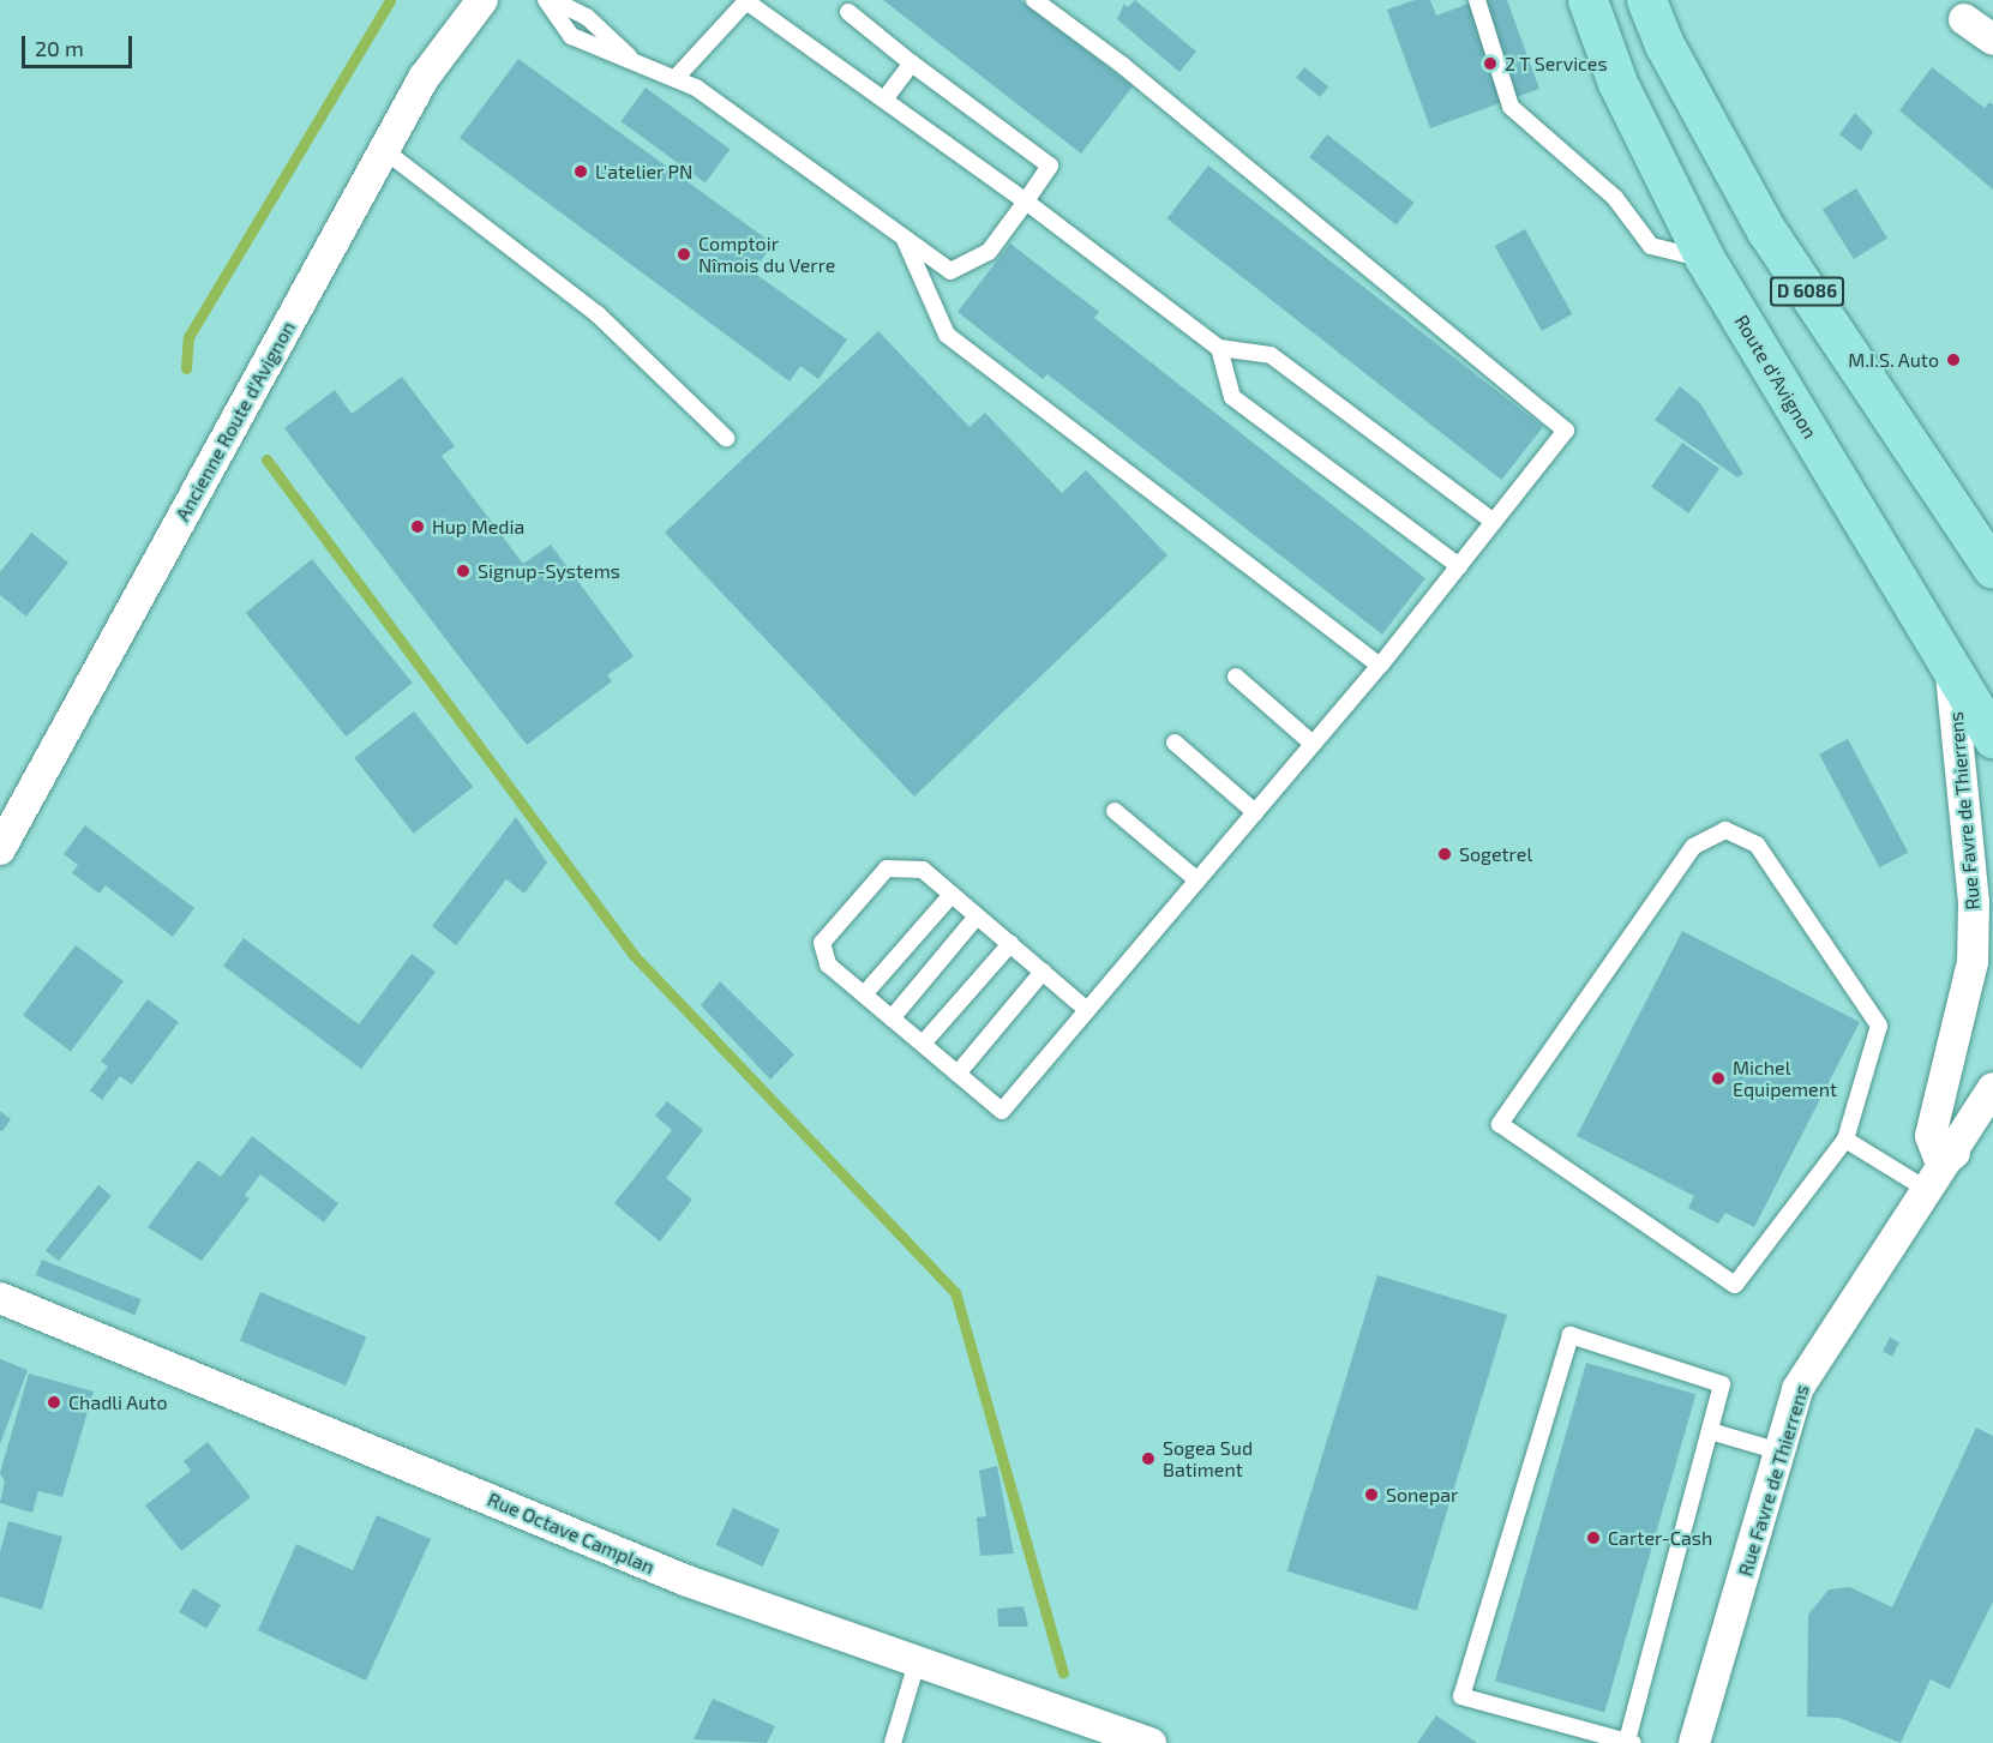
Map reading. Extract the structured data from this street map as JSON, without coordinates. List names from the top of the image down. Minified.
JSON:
{"streets":{"main road":["D 6086","Route d'Avignon"],"street":["Ancienne Route d'Avignon","Rue Favre de Thierrens","Rue Octave Camplan"]},"crossings":[["Route d'Avignon","Rue Favre de Thierrens"]],"places":["2 T Services","L'atelier PN","Comptoir Nîmois du Verre","M.I.S. Auto","Hup Media","Signup-Systems","Sogetrel","Michel Equipement","Chadli Auto","Sogea Sud Batiment","Sonepar","Carter-Cash"],"scale_bar":"20 m"}
